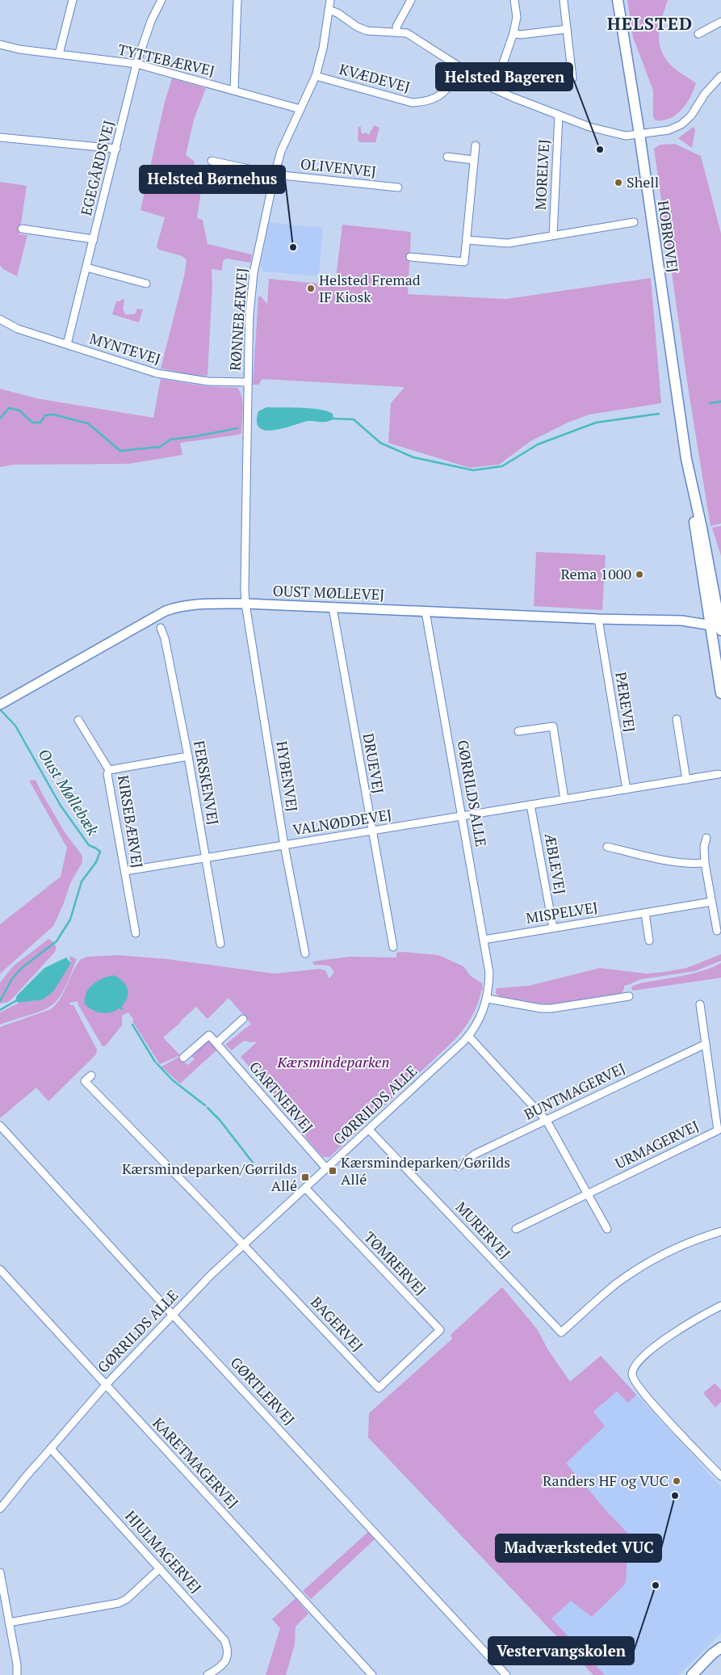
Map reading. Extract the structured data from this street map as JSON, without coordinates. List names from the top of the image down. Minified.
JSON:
{"streets":{"main road":["HOBROVEJ"],"street":["TYTTEBÆRVEJ","KVÆDEVEJ","EGEGÅRDSVEJ","OLIVENVEJ","MORELVEJ","RØNNEBÆRVEJ","MYNTEVEJ","OUST MØLLEVEJ","PÆREVEJ","DRUEVEJ","HYBENVEJ","FERSKENVEJ","GØRRILDS ALLE","KIRSEBÆRVEJ","VALNØDDEVEJ","ÆBLEVEJ","MISPELVEJ","BUNTMAGERVEJ","GARTNERVEJ","URMAGERVEJ","MURERVEJ","TØMRERVEJ","BAGERVEJ","GØRTLERVEJ","KARETMAGERVEJ","HJULMAGERVEJ"]},"crossings":[["TYTTEBÆRVEJ","EGEGÅRDSVEJ"],["TYTTEBÆRVEJ","RØNNEBÆRVEJ"],["KVÆDEVEJ","RØNNEBÆRVEJ"],["EGEGÅRDSVEJ","MYNTEVEJ"],["OLIVENVEJ","RØNNEBÆRVEJ"],["HOBROVEJ","OUST MØLLEVEJ"],["RØNNEBÆRVEJ","MYNTEVEJ"],["RØNNEBÆRVEJ","OUST MØLLEVEJ"],["RØNNEBÆRVEJ","HYBENVEJ"],["OUST MØLLEVEJ","PÆREVEJ"],["OUST MØLLEVEJ","DRUEVEJ"],["OUST MØLLEVEJ","HYBENVEJ"],["OUST MØLLEVEJ","GØRRILDS ALLE"],["PÆREVEJ","VALNØDDEVEJ"],["DRUEVEJ","VALNØDDEVEJ"],["HYBENVEJ","VALNØDDEVEJ"],["FERSKENVEJ","KIRSEBÆRVEJ"],["FERSKENVEJ","VALNØDDEVEJ"],["GØRRILDS ALLE","VALNØDDEVEJ"],["GØRRILDS ALLE","MISPELVEJ"],["GØRRILDS ALLE","GARTNERVEJ"],["GØRRILDS ALLE","MURERVEJ"],["GØRRILDS ALLE","TØMRERVEJ"],["GØRRILDS ALLE","BAGERVEJ"],["GØRRILDS ALLE","GØRTLERVEJ"],["GØRRILDS ALLE","KARETMAGERVEJ"],["GØRRILDS ALLE","HJULMAGERVEJ"],["KIRSEBÆRVEJ","VALNØDDEVEJ"],["VALNØDDEVEJ","ÆBLEVEJ"],["ÆBLEVEJ","MISPELVEJ"],["BUNTMAGERVEJ","URMAGERVEJ"],["TØMRERVEJ","BAGERVEJ"]],"districts":["HELSTED"],"water":["Oust Møllebæk"],"parks":["Kærsmindeparken"],"places":{"other":["Helsted Bageren","Shell","Helsted Børnehus","Helsted Fremad IF Kiosk","Rema 1000","Randers HF og VUC","Madværkstedet VUC","Vestervangskolen"],"transit":["Kærsmindeparken/Gørilds Allé","Kærsmindeparken/Gørrilds Allé"]}}
